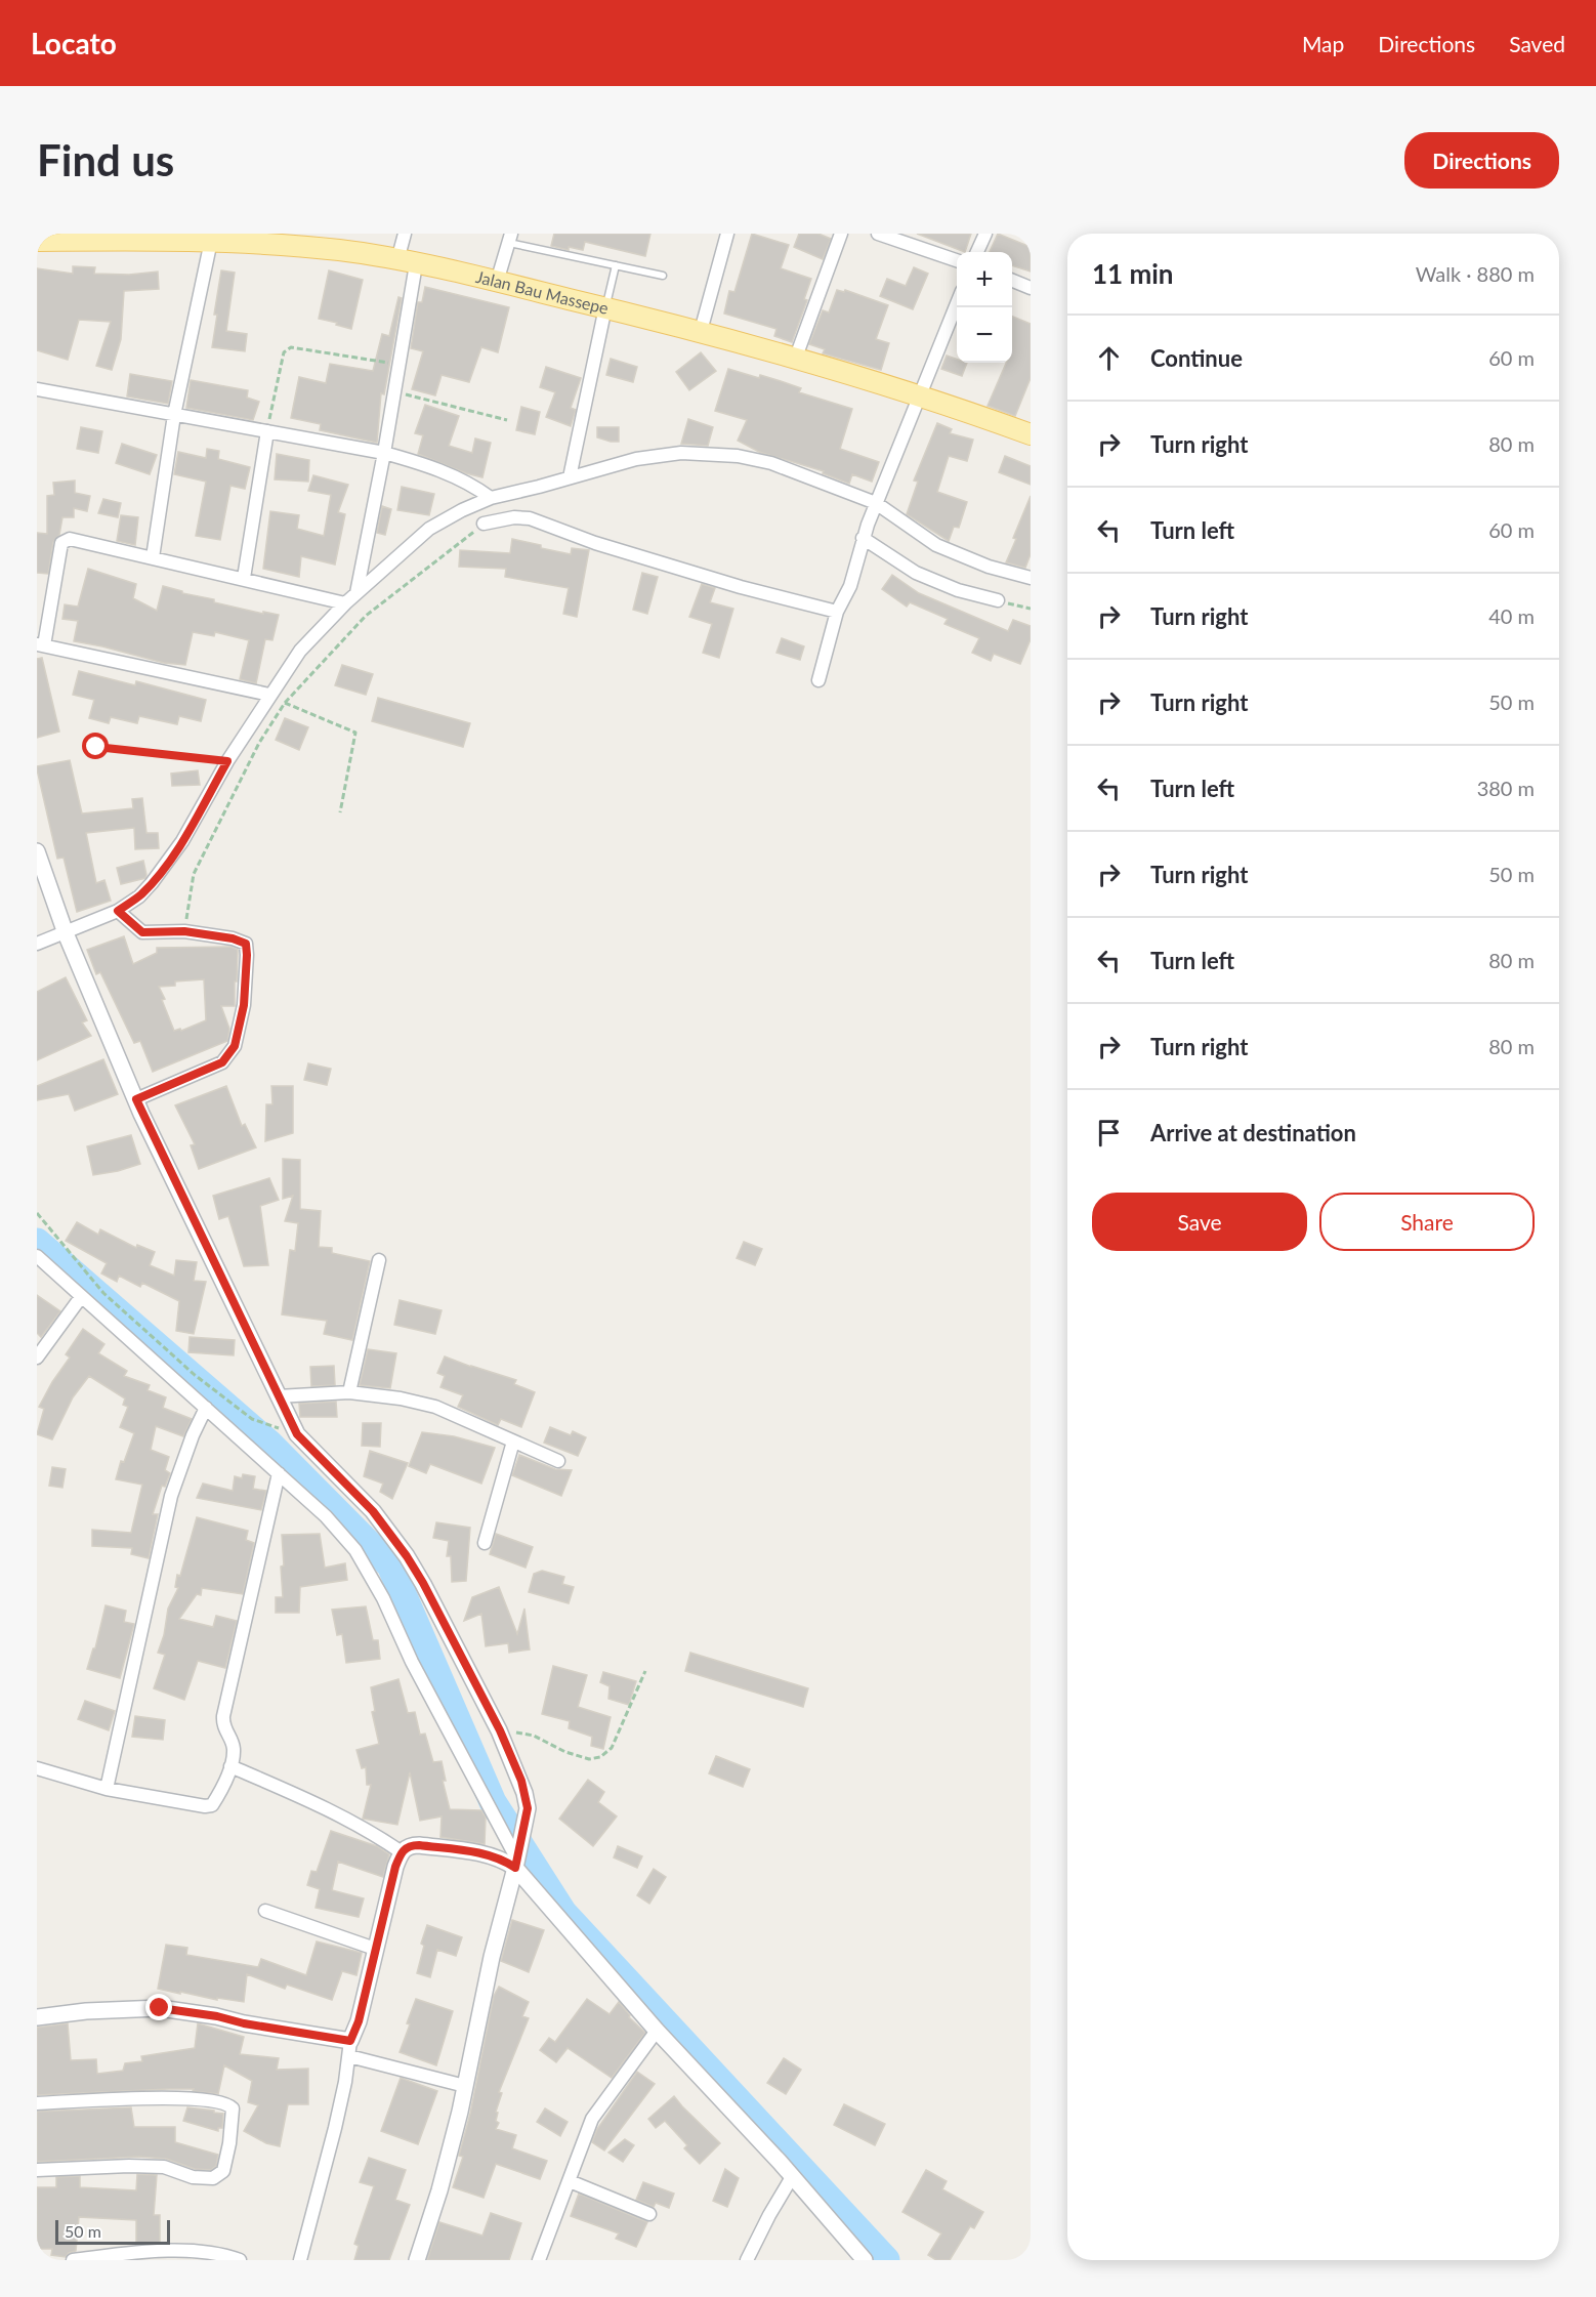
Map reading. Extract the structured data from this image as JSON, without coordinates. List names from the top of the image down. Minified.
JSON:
{"streets":{"main road":["Jalan Bau Massepe"]},"scale_bar":"50 m","page":{"header":"Locato","nav":["Map","Directions","Saved"],"buttons":["Directions",["Save","Share"]],"title":"Find us","heading":["11 min","Walk · 880 m"],"map_buttons":["+","−"],"list":[["Continue","60 m"],["Turn right","80 m"],["Turn left","60 m"],["Turn right","40 m"],["Turn right","50 m"],["Turn left","380 m"],["Turn right","50 m"],["Turn left","80 m"],["Turn right","80 m"],"Arrive at destination"],"scale":"50 m"}}
